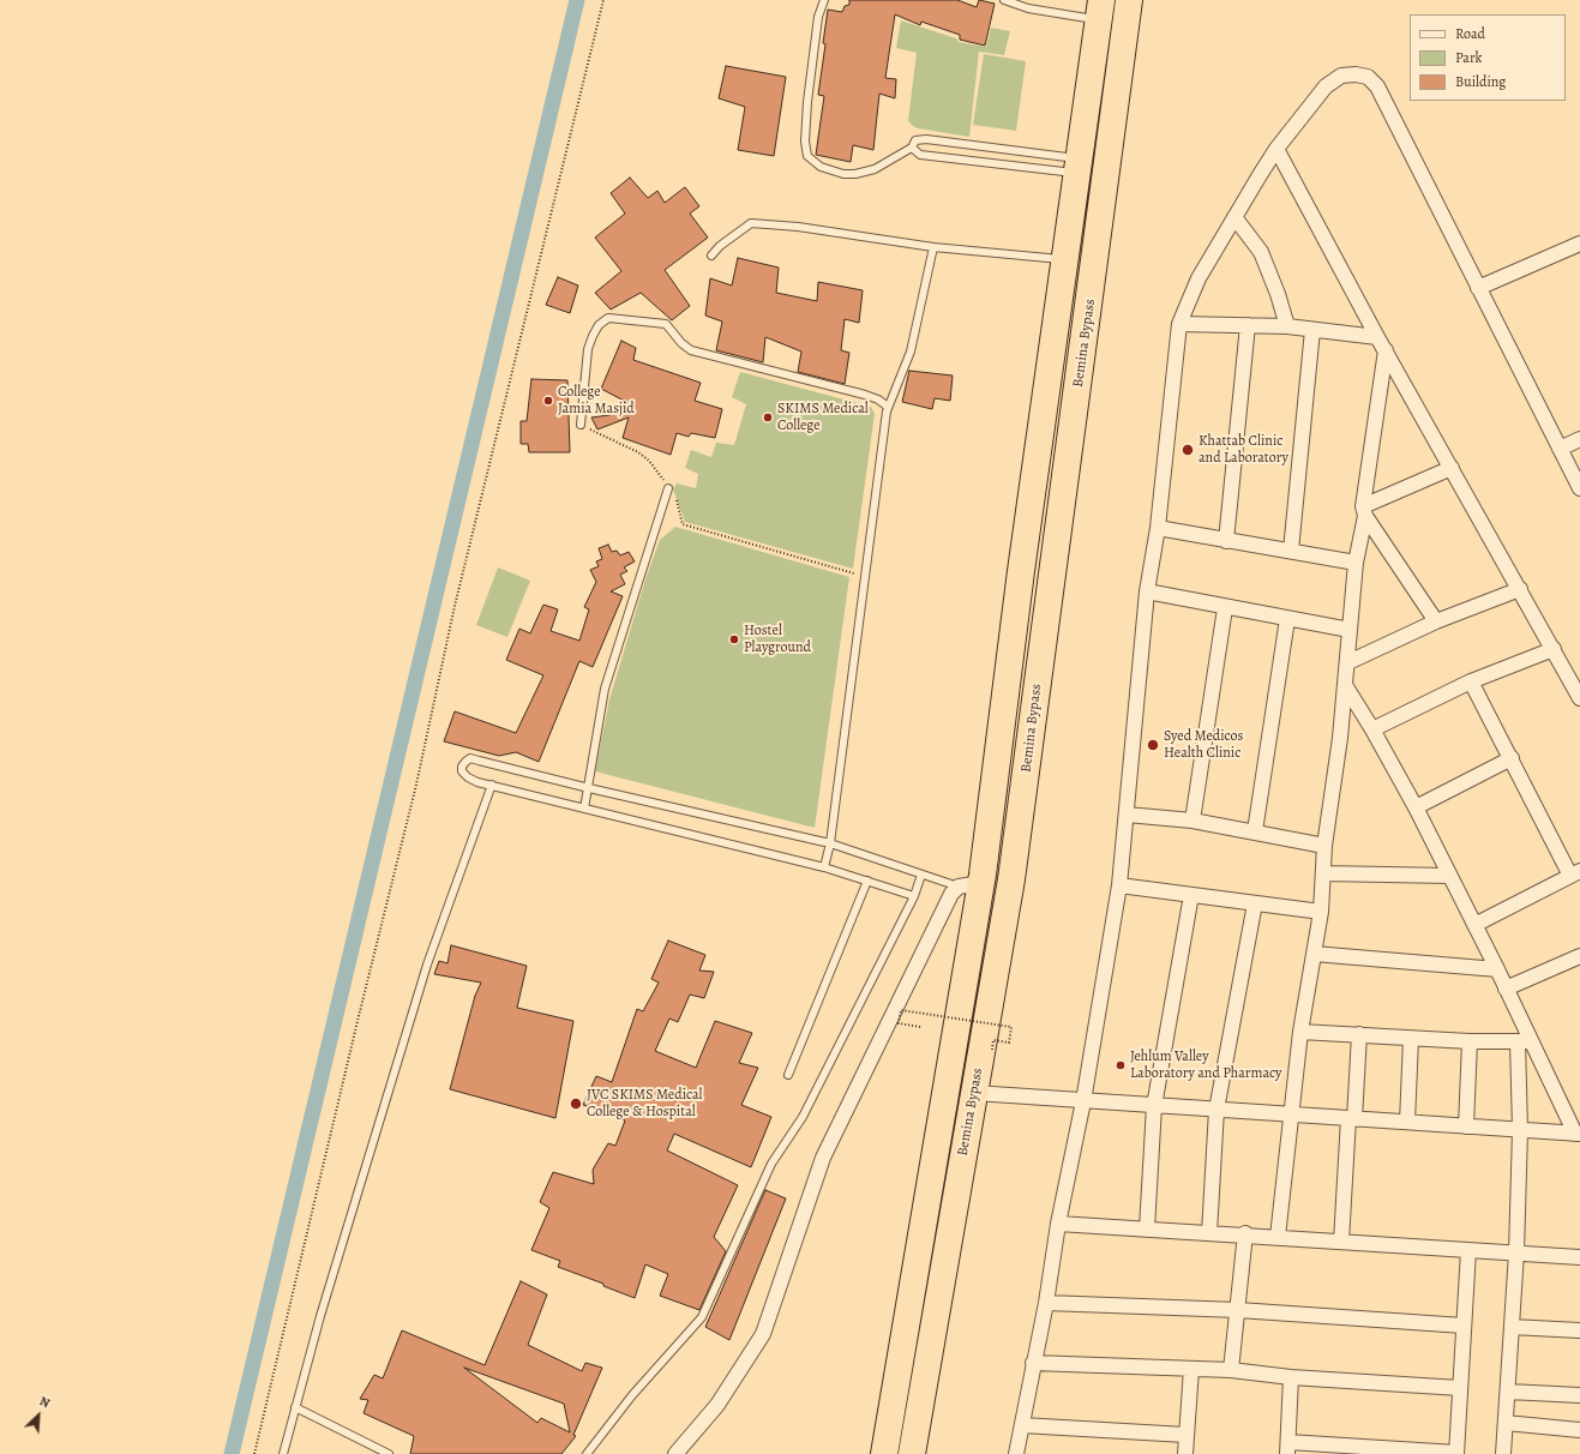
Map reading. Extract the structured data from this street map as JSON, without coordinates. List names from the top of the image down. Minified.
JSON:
{"streets":{"highway":["Bemina Bypass"]},"places":["College Jamia Masjid","SKIMS Medical College","Khattab Clinic and Laboratory","Hostel Playground","Syed Medicos Health Clinic","Jehlum Valley Laboratory and Pharmacy","JVC SKIMS Medical College & Hospital"],"legend":["Road","Park","Building"],"north":"top right"}
